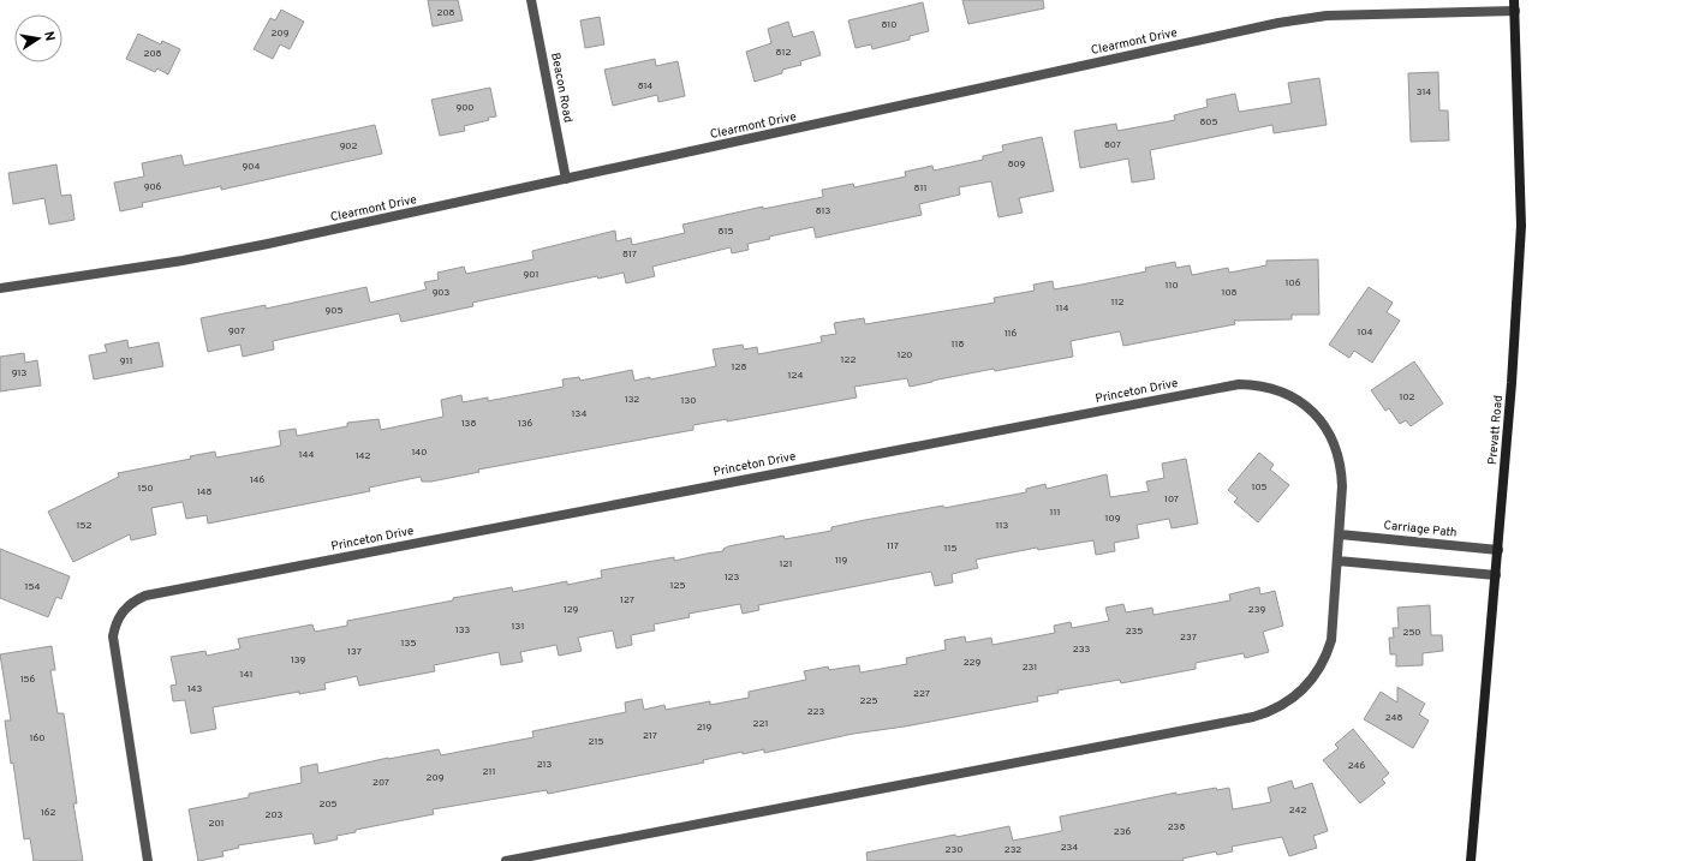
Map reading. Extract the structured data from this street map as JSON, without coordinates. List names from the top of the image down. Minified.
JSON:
{"streets":{"street":["Clearmont Drive","Beacon Road","Princeton Drive","Prevatt Road","Carriage Path"]},"crossings":[["Clearmont Drive","Beacon Road"],["Clearmont Drive","Prevatt Road"],["Princeton Drive","Carriage Path"],["Prevatt Road","Carriage Path"]],"house_numbers":["208","810","209","812","208","814","314","900","805","807","902","809","904","906","811","813","815","817","901","106","110","903","108","112","114","905","907","104","116","118","120","122","911","128","913","124","102","132","130","134","138","136","140","144","142","146","105","150","148","107","111","109","152","113","117","115","119","121","123","125","154","127","129","239","131","133","235","250","237","135","233","137","139","229","231","141","156","143","227","225","223","248","221","219","217","160","215","213","246","211","209","207","205","242","162","203","201","238","236","234","230","232"],"north":"right"}
